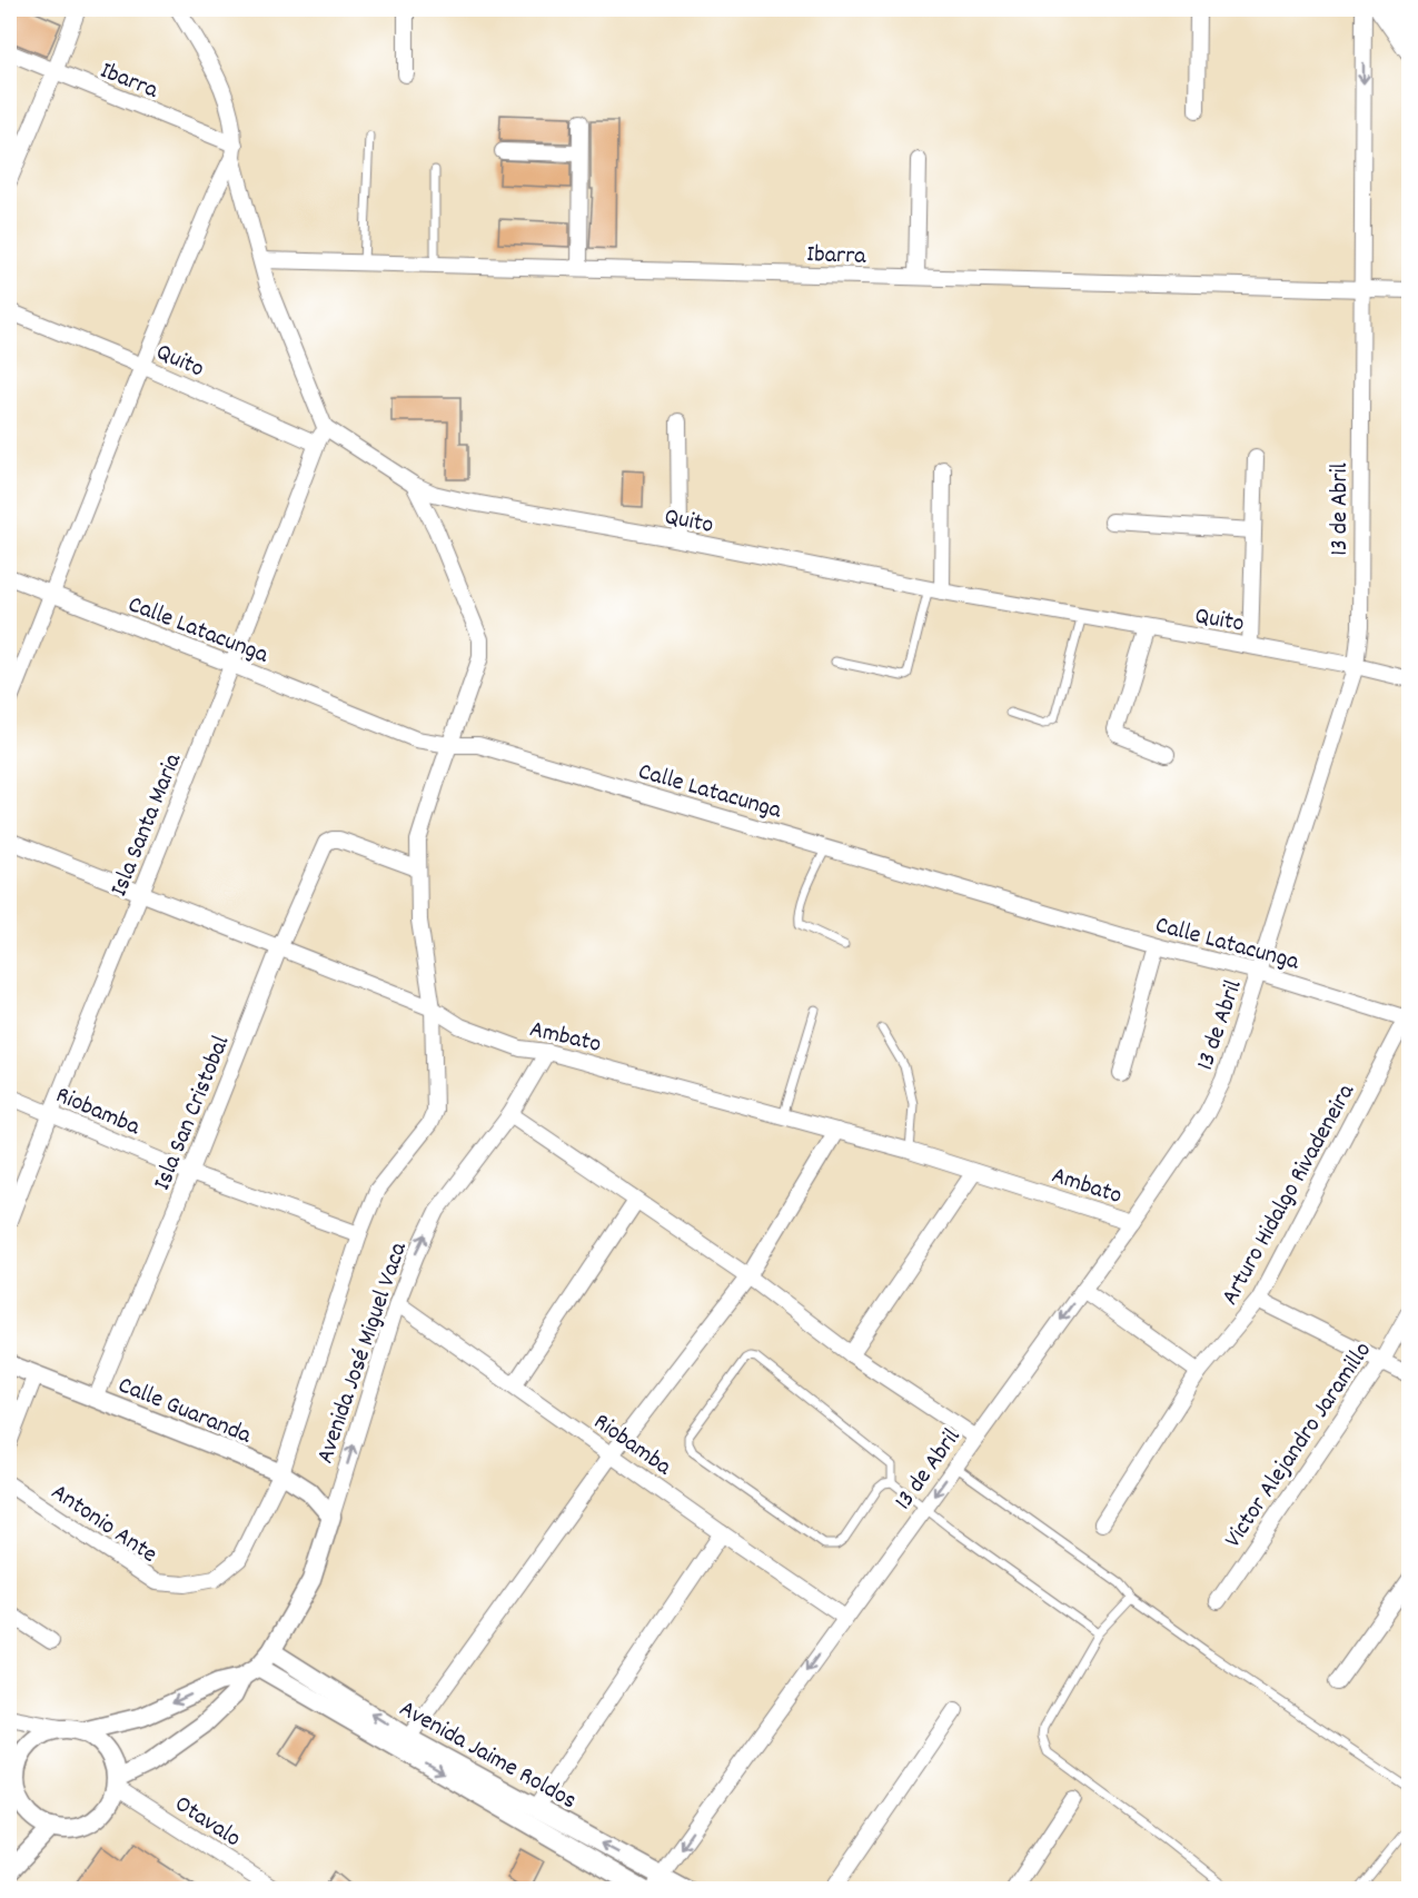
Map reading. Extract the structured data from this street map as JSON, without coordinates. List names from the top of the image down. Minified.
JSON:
{"streets":{"street":["Ibarra","Quito","13 de Abril","Calle Latacunga","Isla Santa Maria","Ambato","Riobamba","Isla San Cristobal","Arturo Hidalgo Rivadeneira","Avenida José Miguel Vaca","Calle Guaranda","Victor Alejandro Jaramillo","Antonio Ante","Avenida Jaime Roldos","Otavalo"]},"crossings":[["Ibarra","13 de Abril"],["Quito","13 de Abril"],["Quito","Isla Santa Maria"],["Quito","Antonio Ante"],["13 de Abril","Calle Latacunga"],["13 de Abril","Ambato"],["13 de Abril","Riobamba"],["13 de Abril","Avenida Jaime Roldos"],["Calle Latacunga","Isla Santa Maria"],["Calle Latacunga","Arturo Hidalgo Rivadeneira"],["Calle Latacunga","Antonio Ante"],["Isla Santa Maria","Ambato"],["Isla Santa Maria","Riobamba"],["Ambato","Isla San Cristobal"],["Ambato","Avenida José Miguel Vaca"],["Ambato","Antonio Ante"],["Riobamba","Isla San Cristobal"],["Riobamba","Avenida José Miguel Vaca"],["Riobamba","Antonio Ante"],["Isla San Cristobal","Calle Guaranda"],["Isla San Cristobal","Antonio Ante"],["Avenida José Miguel Vaca","Calle Guaranda"],["Avenida José Miguel Vaca","Avenida Jaime Roldos"],["Avenida José Miguel Vaca","Otavalo"],["Calle Guaranda","Antonio Ante"]],"one_way":["13 de Abril","Avenida José Miguel Vaca"]}
